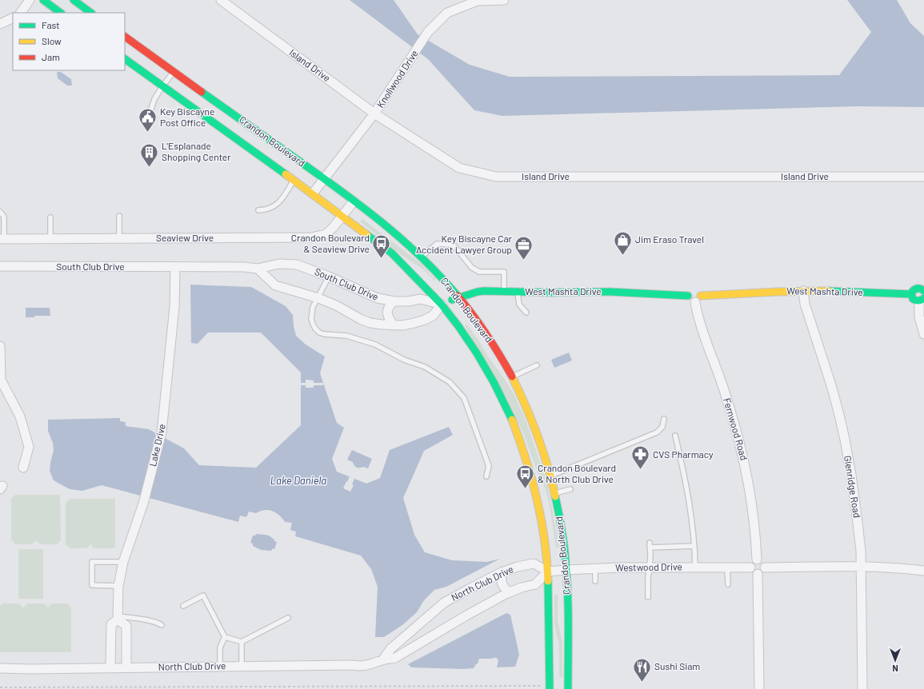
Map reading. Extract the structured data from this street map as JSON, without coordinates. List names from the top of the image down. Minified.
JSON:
{"streets":{"main road":["Crandon Boulevard","West Mashta Drive"],"street":["Island Drive","Knollwood Drive","Seaview Drive","South Club Drive","Fernwood Road","Lake Drive","Glenridge Road","Westwood Drive","North Club Drive"]},"crossings":[["Island Drive","Knollwood Drive"],["Knollwood Drive","Crandon Boulevard"],["Crandon Boulevard","Seaview Drive"],["Crandon Boulevard","South Club Drive"],["Crandon Boulevard","West Mashta Drive"],["Crandon Boulevard","Westwood Drive"],["Crandon Boulevard","North Club Drive"],["South Club Drive","West Mashta Drive"],["South Club Drive","Lake Drive"],["West Mashta Drive","Fernwood Road"],["West Mashta Drive","Glenridge Road"],["Fernwood Road","Westwood Drive"],["Westwood Drive","North Club Drive"]],"water":["Lake Daniela"],"places":{"public building":["Key Biscayne Post Office"],"building":["L'Esplanade Shopping Center"],"shop":["Jim Eraso Travel"],"bus stop":["Crandon Boulevard & Seaview Drive","Crandon Boulevard & North Club Drive"],"office":["Key Biscayne Car Accident Lawyer Group"],"pharmacy":["CVS Pharmacy"],"restaurant":["Sushi Siam"]},"legend":["Fast","Slow","Jam"],"north":"bottom"}
